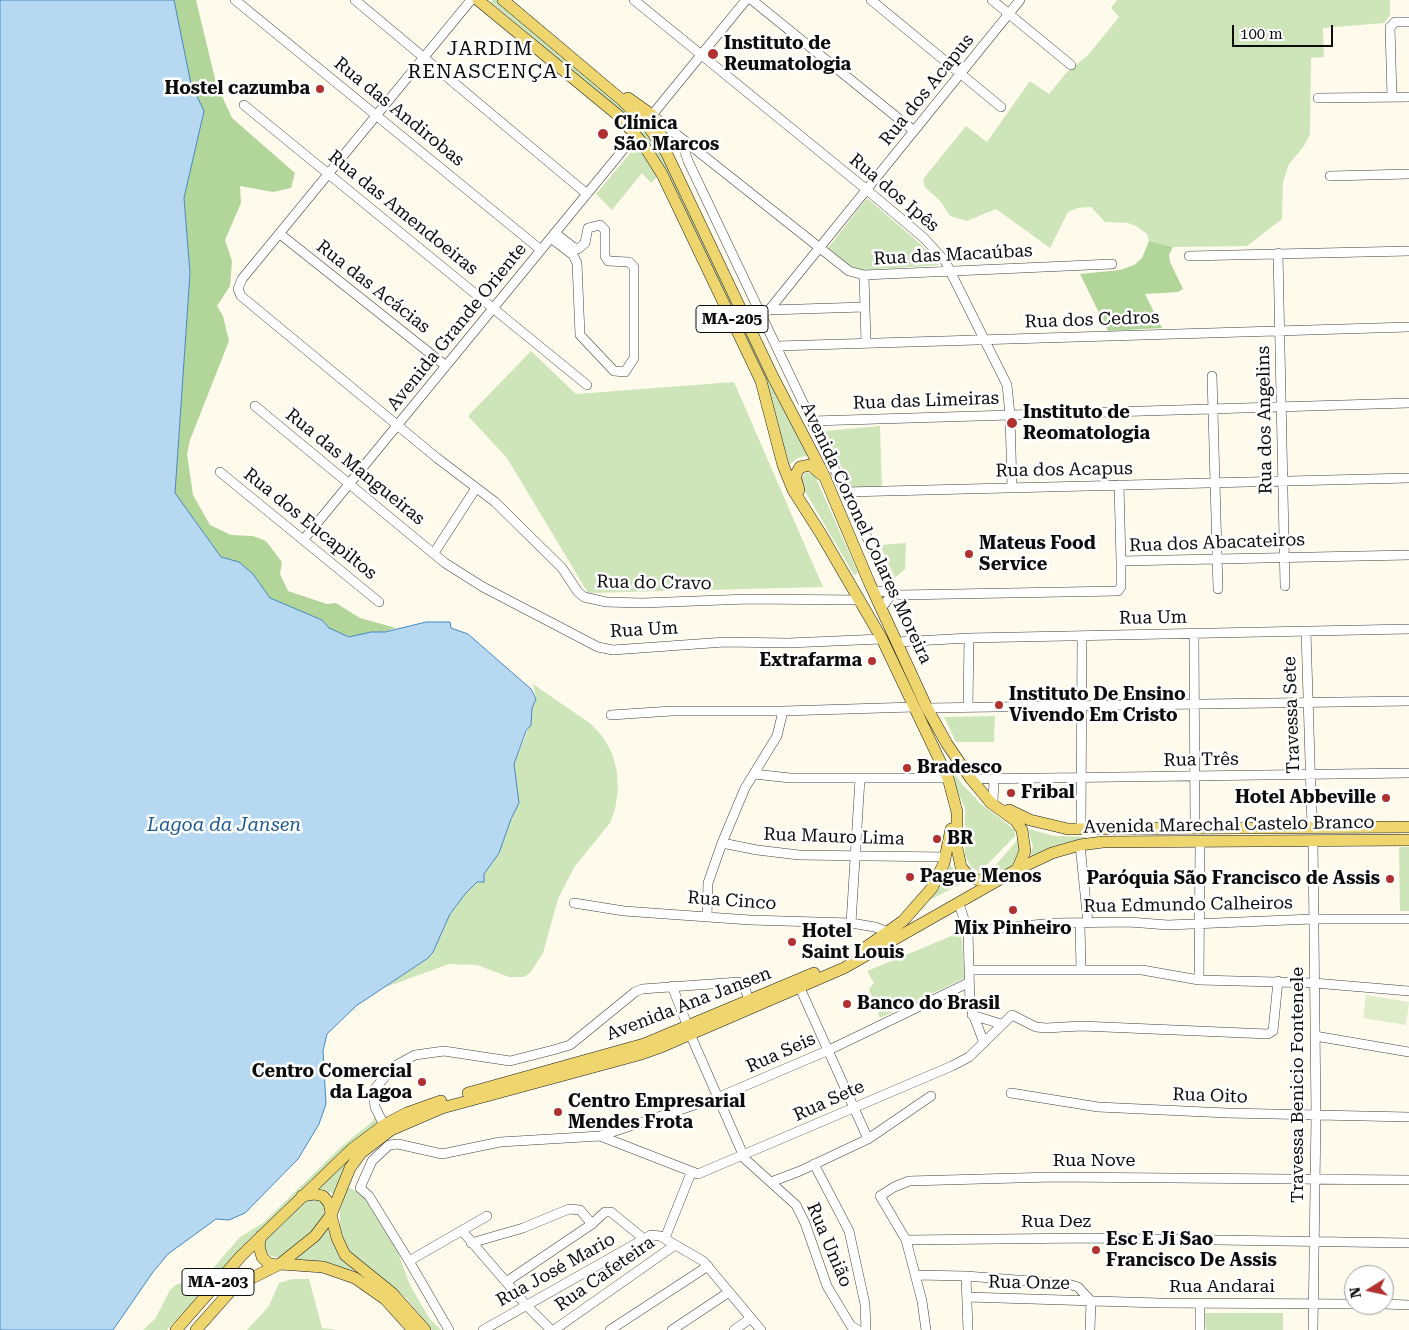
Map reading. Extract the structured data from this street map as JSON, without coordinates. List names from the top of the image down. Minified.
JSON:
{"streets":{"main road":["MA-205","Avenida Coronel Colares Moreira","Avenida Marechal Castelo Branco","Avenida Ana Jansen","MA-203"],"street":["Rua dos Acapus","Rua das Andirobas","Rua dos Ipês","Rua das Amendoeiras","Rua das Macaúbas","Rua das Acácias","Rua dos Cedros","Avenida Grande Oriente","Rua das Limeiras","Rua dos Angelins","Rua das Mangueiras","Rua dos Eucapiltos","Rua dos Abacateiros","Rua do Cravo","Rua Um","Travessa Sete","Rua Três","Rua Mauro Lima","Rua Cinco","Rua Edmundo Calheiros","Rua Seis","Travessa Benicio Fontenele","Rua Oito","Rua Sete","Rua Nove","Rua Dez","Rua União","Rua José Mario","Rua Cafeteira","Rua Onze","Rua Andarai"]},"crossings":[["Rua dos Acapus","Rua dos Ipês"],["Rua dos Acapus","Rua dos Angelins"],["Rua das Andirobas","Avenida Grande Oriente"],["Rua dos Ipês","Rua das Macaúbas"],["Rua dos Ipês","Rua dos Cedros"],["Rua dos Ipês","Rua das Limeiras"],["Rua das Amendoeiras","Avenida Grande Oriente"],["Rua das Macaúbas","Rua dos Cedros"],["Rua das Acácias","Avenida Grande Oriente"],["Rua das Acácias","Rua do Cravo"],["Rua dos Cedros","Rua dos Angelins"],["Avenida Grande Oriente","Rua das Mangueiras"],["Avenida Grande Oriente","Rua dos Eucapiltos"],["Avenida Grande Oriente","Avenida Coronel Colares Moreira"],["Avenida Grande Oriente","Rua do Cravo"],["Rua das Limeiras","Rua dos Angelins"],["Rua dos Angelins","Rua dos Abacateiros"],["Rua das Mangueiras","Rua Um"],["Avenida Coronel Colares Moreira","Rua dos Abacateiros"],["Avenida Coronel Colares Moreira","Rua do Cravo"],["Avenida Coronel Colares Moreira","Rua Um"],["Avenida Coronel Colares Moreira","Rua Três"],["Avenida Coronel Colares Moreira","Avenida Marechal Castelo Branco"],["Avenida Coronel Colares Moreira","Avenida Ana Jansen"],["Rua Um","Travessa Sete"],["Travessa Sete","Rua Três"],["Travessa Sete","Avenida Marechal Castelo Branco"],["Rua Três","Avenida Marechal Castelo Branco"],["Avenida Marechal Castelo Branco","Avenida Ana Jansen"],["Avenida Marechal Castelo Branco","Travessa Benicio Fontenele"],["Rua Mauro Lima","Avenida Ana Jansen"],["Rua Cinco","Avenida Ana Jansen"],["Rua Edmundo Calheiros","Travessa Benicio Fontenele"],["Avenida Ana Jansen","MA-203"],["Travessa Benicio Fontenele","Rua Oito"],["Travessa Benicio Fontenele","Rua Nove"],["Travessa Benicio Fontenele","Rua Dez"],["Travessa Benicio Fontenele","Rua Andarai"],["Rua Sete","Rua União"],["Rua Nove","Rua Dez"],["Rua Onze","Rua Andarai"]],"districts":["JARDIM RENASCENÇA I"],"water":["Lagoa da Jansen"],"places":["Instituto de Reumatologia","Hostel cazumba","Clínica São Marcos","Instituto de Reomatologia","Mateus Food Service","Extrafarma","Instituto De Ensino Vivendo Em Cristo","Bradesco","Fribal","Hotel Abbeville","BR","Pague Menos","Paróquia São Francisco de Assis","Mix Pinheiro","Hotel Saint Louis","Banco do Brasil","Centro Comercial da Lagoa","Centro Empresarial Mendes Frota","Esc E Ji Sao Francisco De Assis"],"scale_bar":"100 m","north":"left"}
